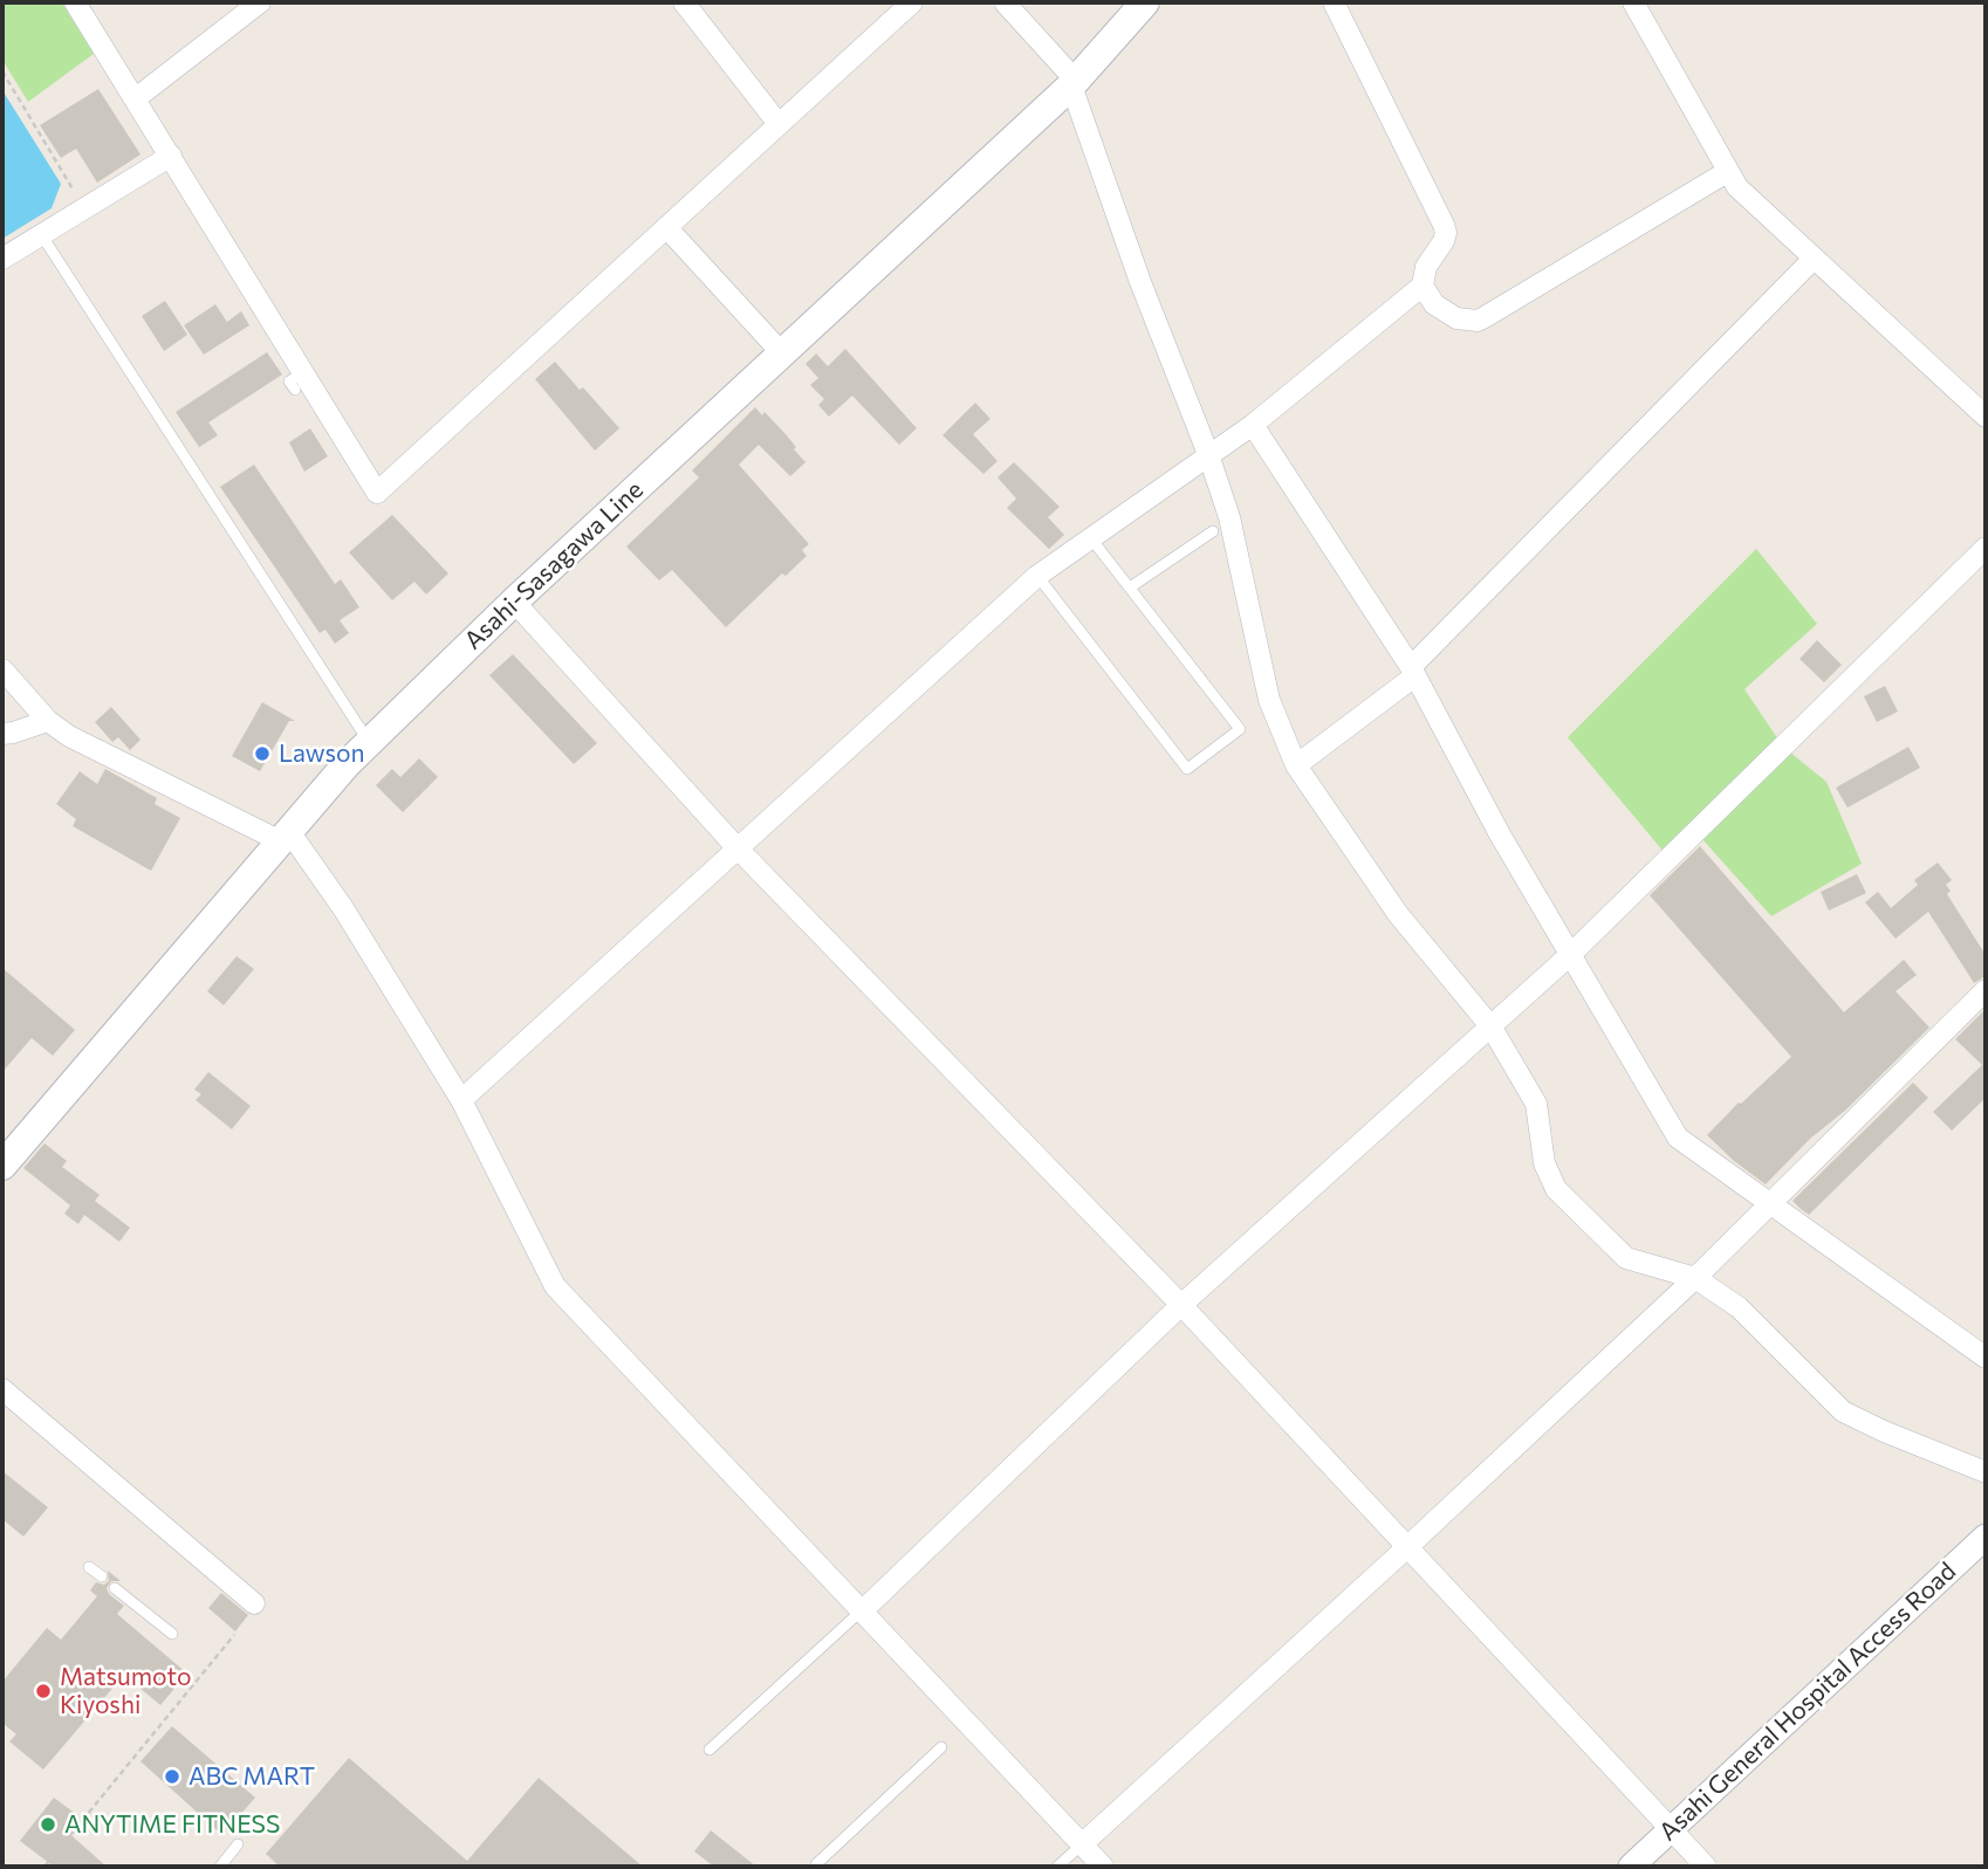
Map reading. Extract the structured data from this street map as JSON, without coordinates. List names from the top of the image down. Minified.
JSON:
{"streets":{"main road":["Asahi-Sasagawa Line"],"street":["Asahi General Hospital Access Road"]},"places":["Lawson","Matsumoto Kiyoshi","ABC MART","ANYTIME FITNESS"]}
